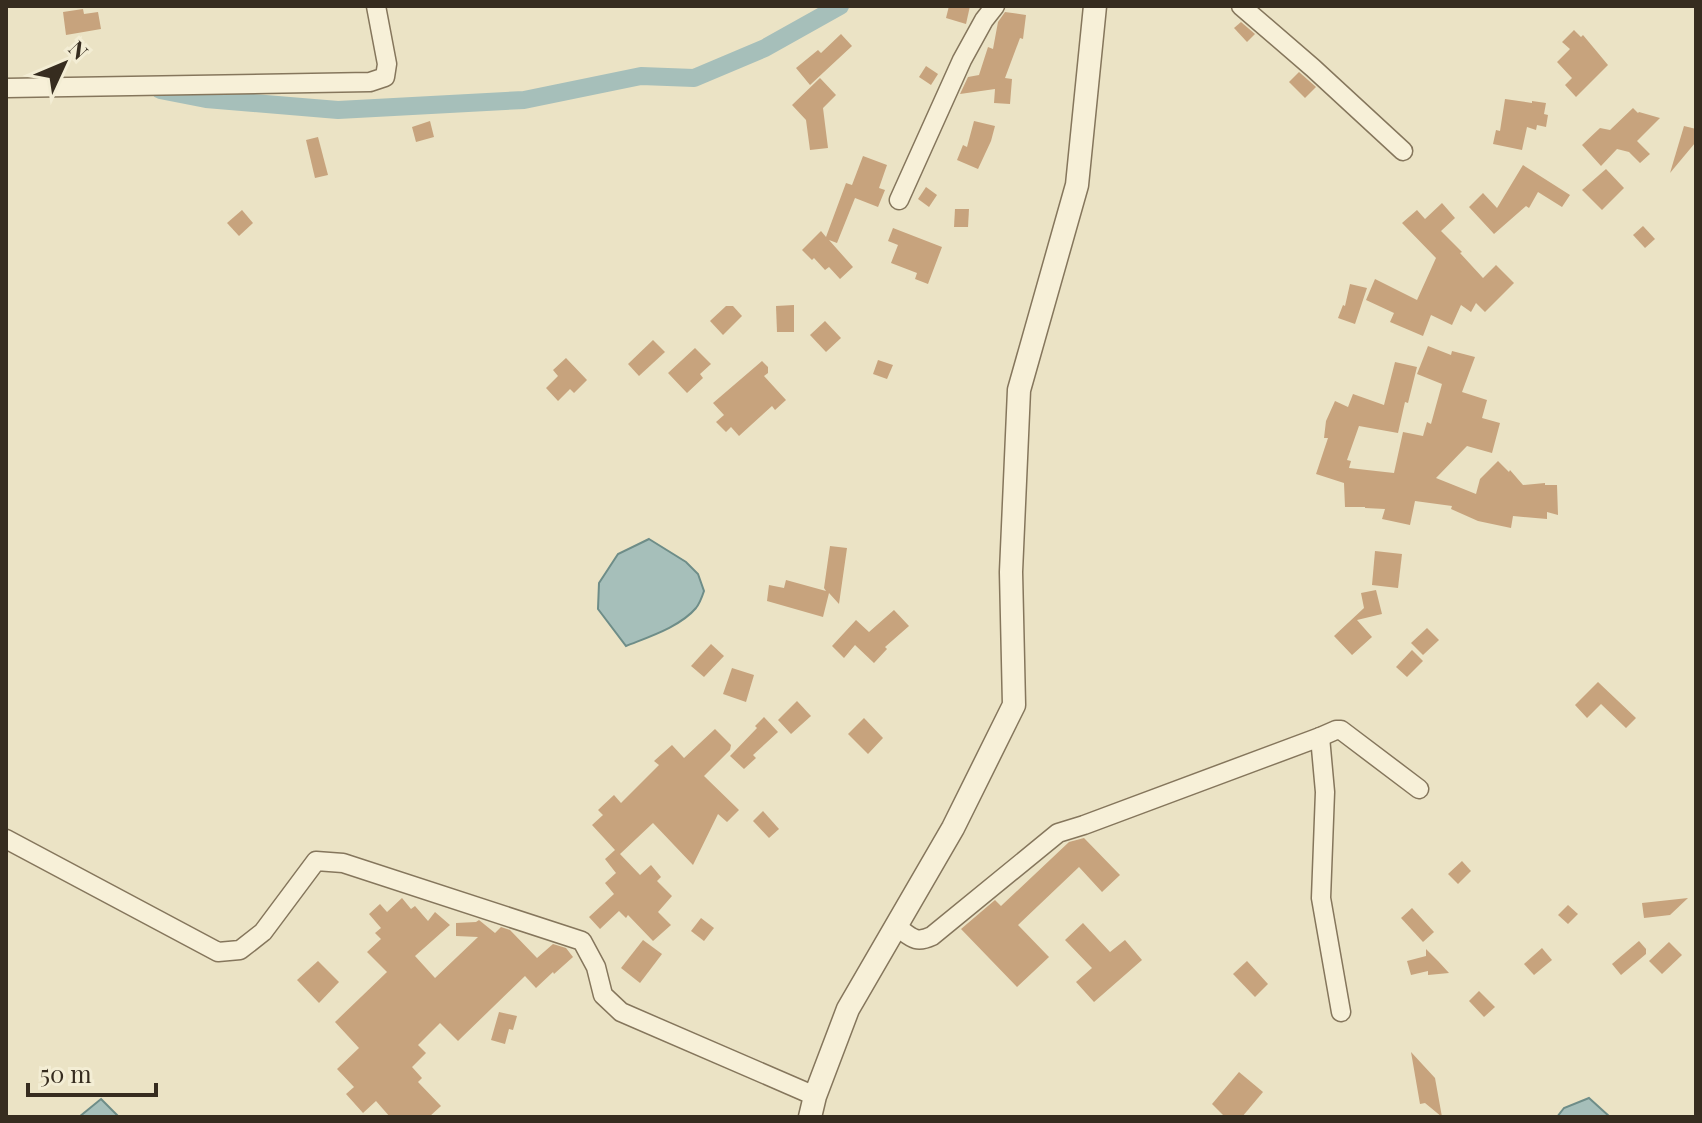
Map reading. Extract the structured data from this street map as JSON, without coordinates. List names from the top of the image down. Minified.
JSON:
{"scale_bar":"50 m","north":"top right"}
